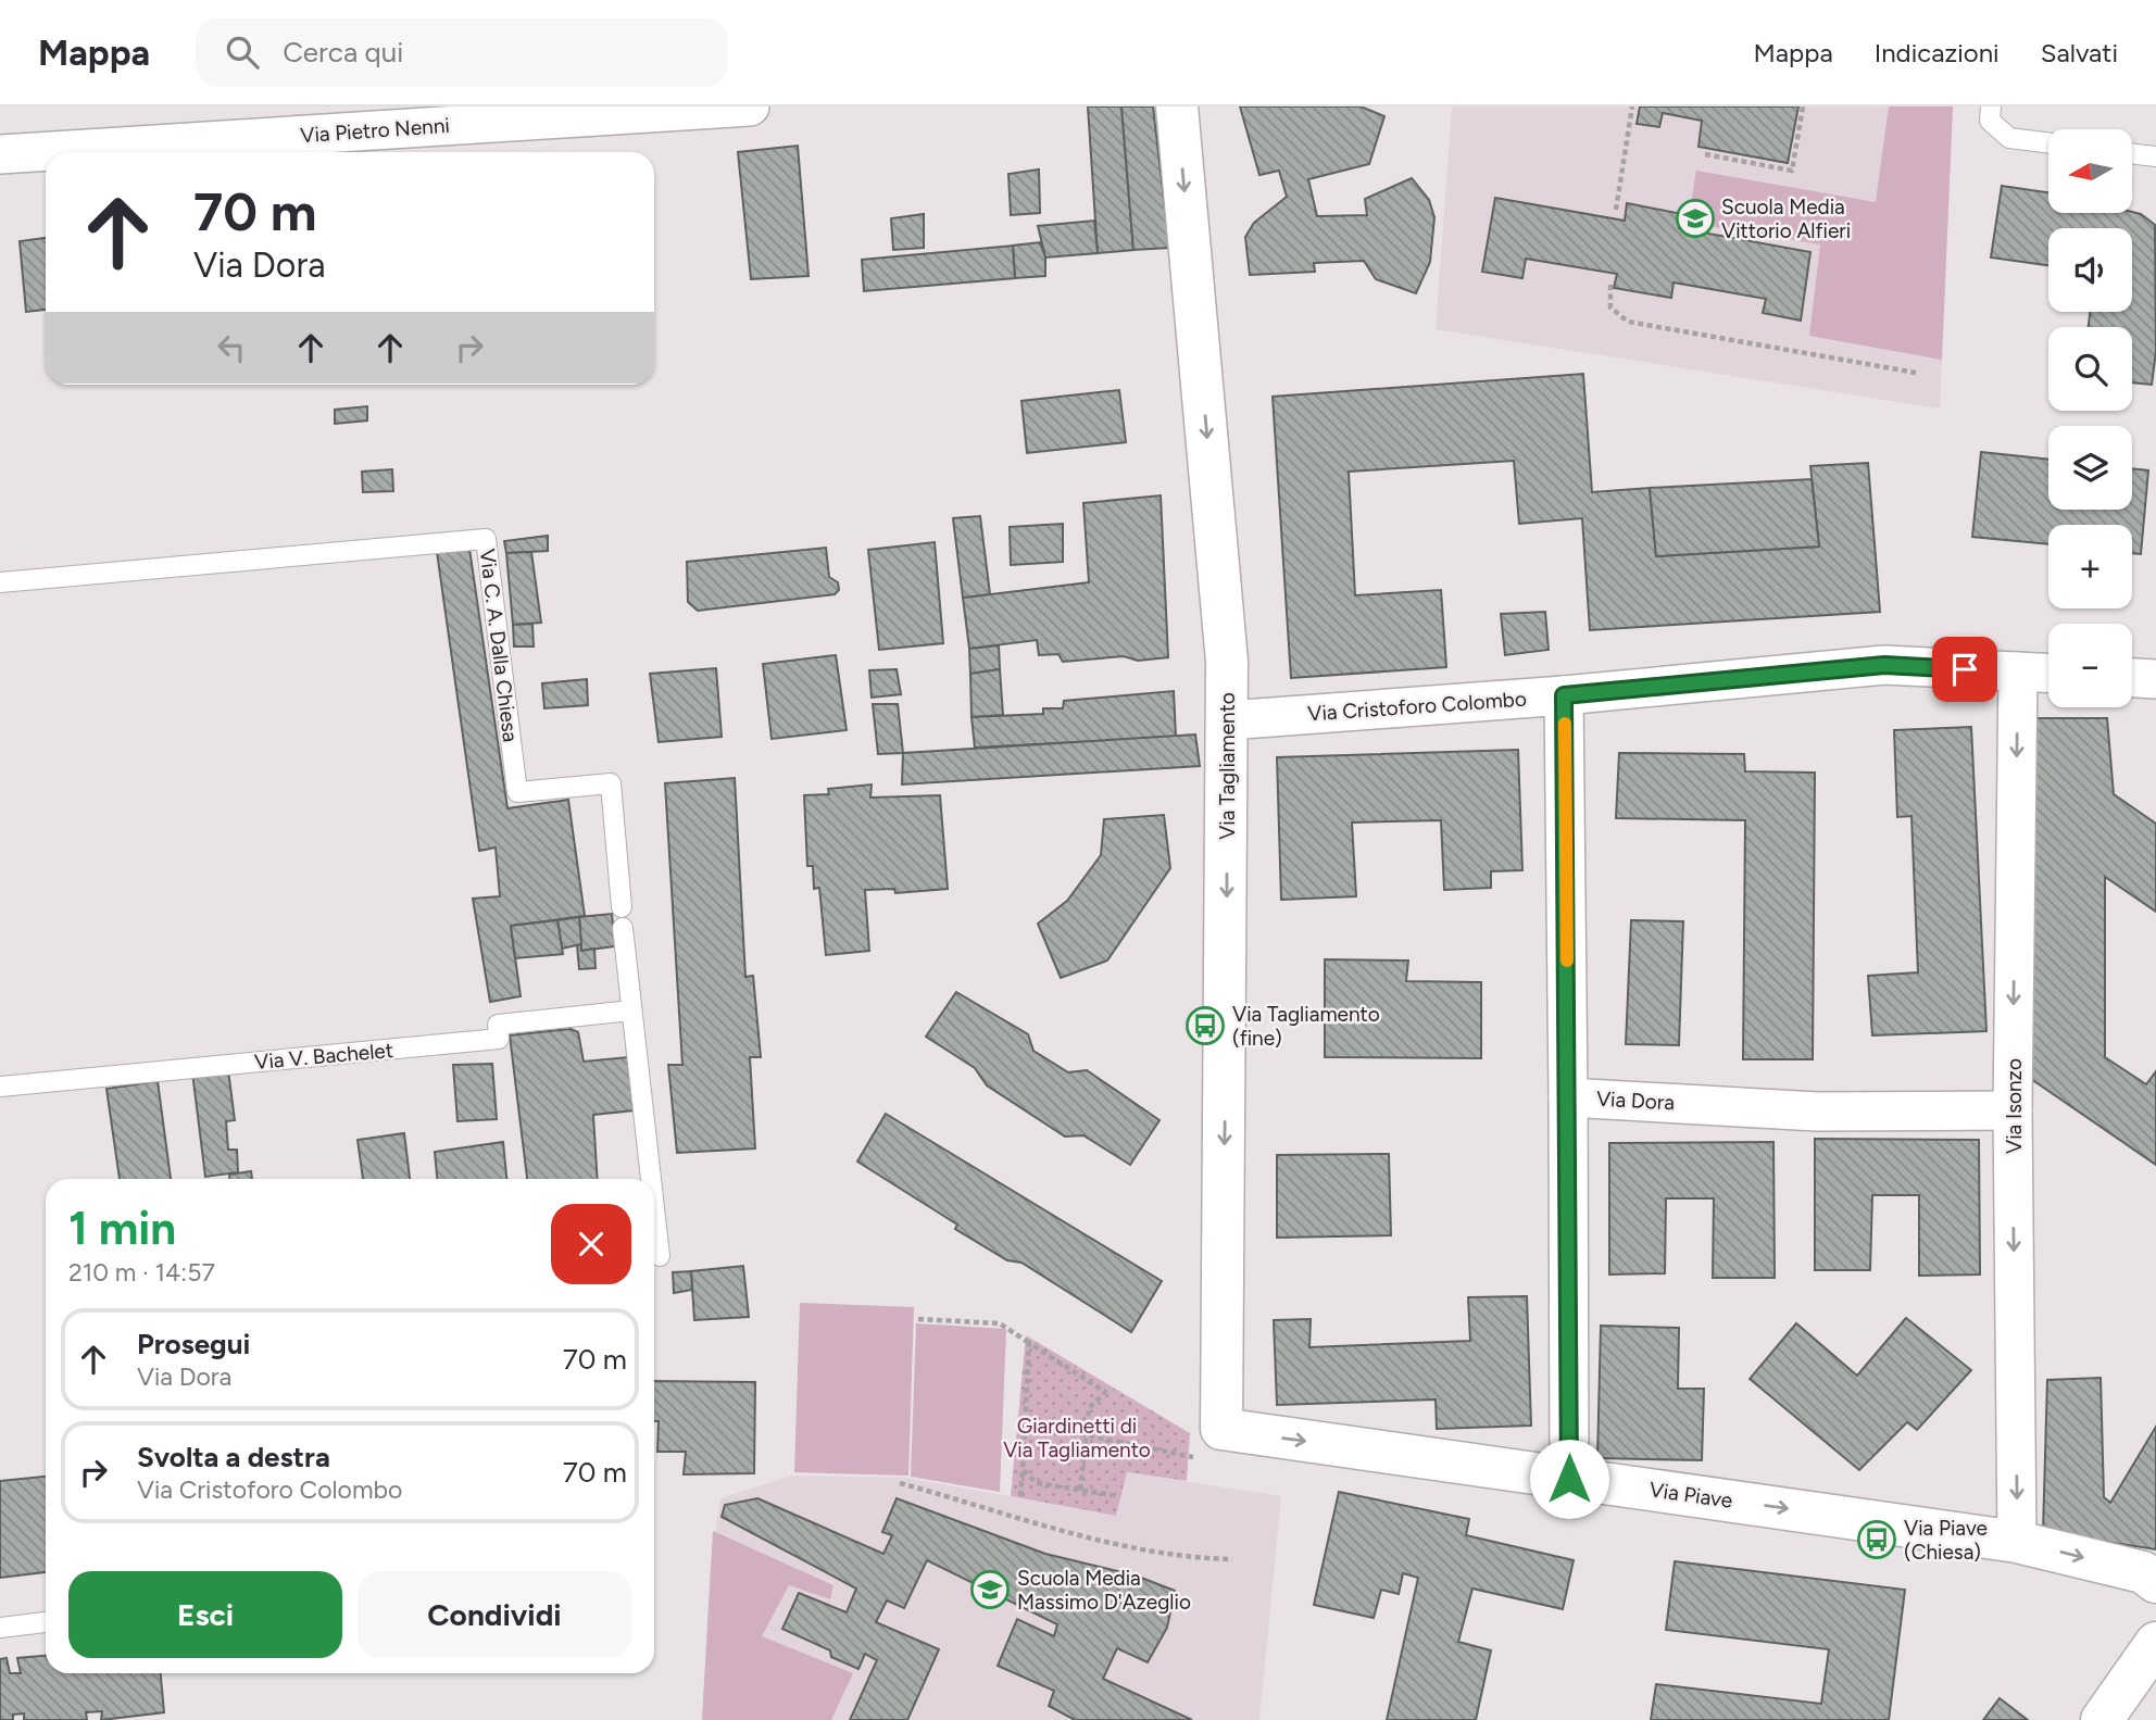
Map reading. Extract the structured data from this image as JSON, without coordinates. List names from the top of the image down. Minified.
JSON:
{"streets":{"main road":["Via Tagliamento","Via Piave"],"street":["Via Pietro Nenni","Via Cristoforo Colombo","Via Dora","Via Isonzo"],"lane":["Via C. A. Dalla Chiesa","Via V. Bachelet"]},"crossings":[["Via Cristoforo Colombo","Via Tagliamento"],["Via Cristoforo Colombo","Via Dora"],["Via Cristoforo Colombo","Via Isonzo"],["Via Tagliamento","Via Piave"],["Via Dora","Via Isonzo"],["Via Isonzo","Via Piave"]],"one_way":["Via Tagliamento","Via Isonzo","Via Piave"],"parks":["Giardinetti di Via Tagliamento"],"places":{"school or university":["Scuola Media Vittorio Alfieri","Scuola Media Massimo D'Azeglio"],"bus stop":["Via Tagliamento (fine)","Via Piave (Chiesa)"]},"north":"left","page":{"header":"Mappa","search":"Cerca qui","nav":["Mappa","Indicazioni","Salvati"],"map_buttons":["+","−"],"turn":["70 m","Via Dora"],"heading":["1 min","210 m · 14:57"],"list":[{"name":"Prosegui","note":"Via Dora","value":"70 m"},{"name":"Svolta a destra","note":"Via Cristoforo Colombo","value":"70 m"}],"buttons":["Esci","Condividi"]}}
